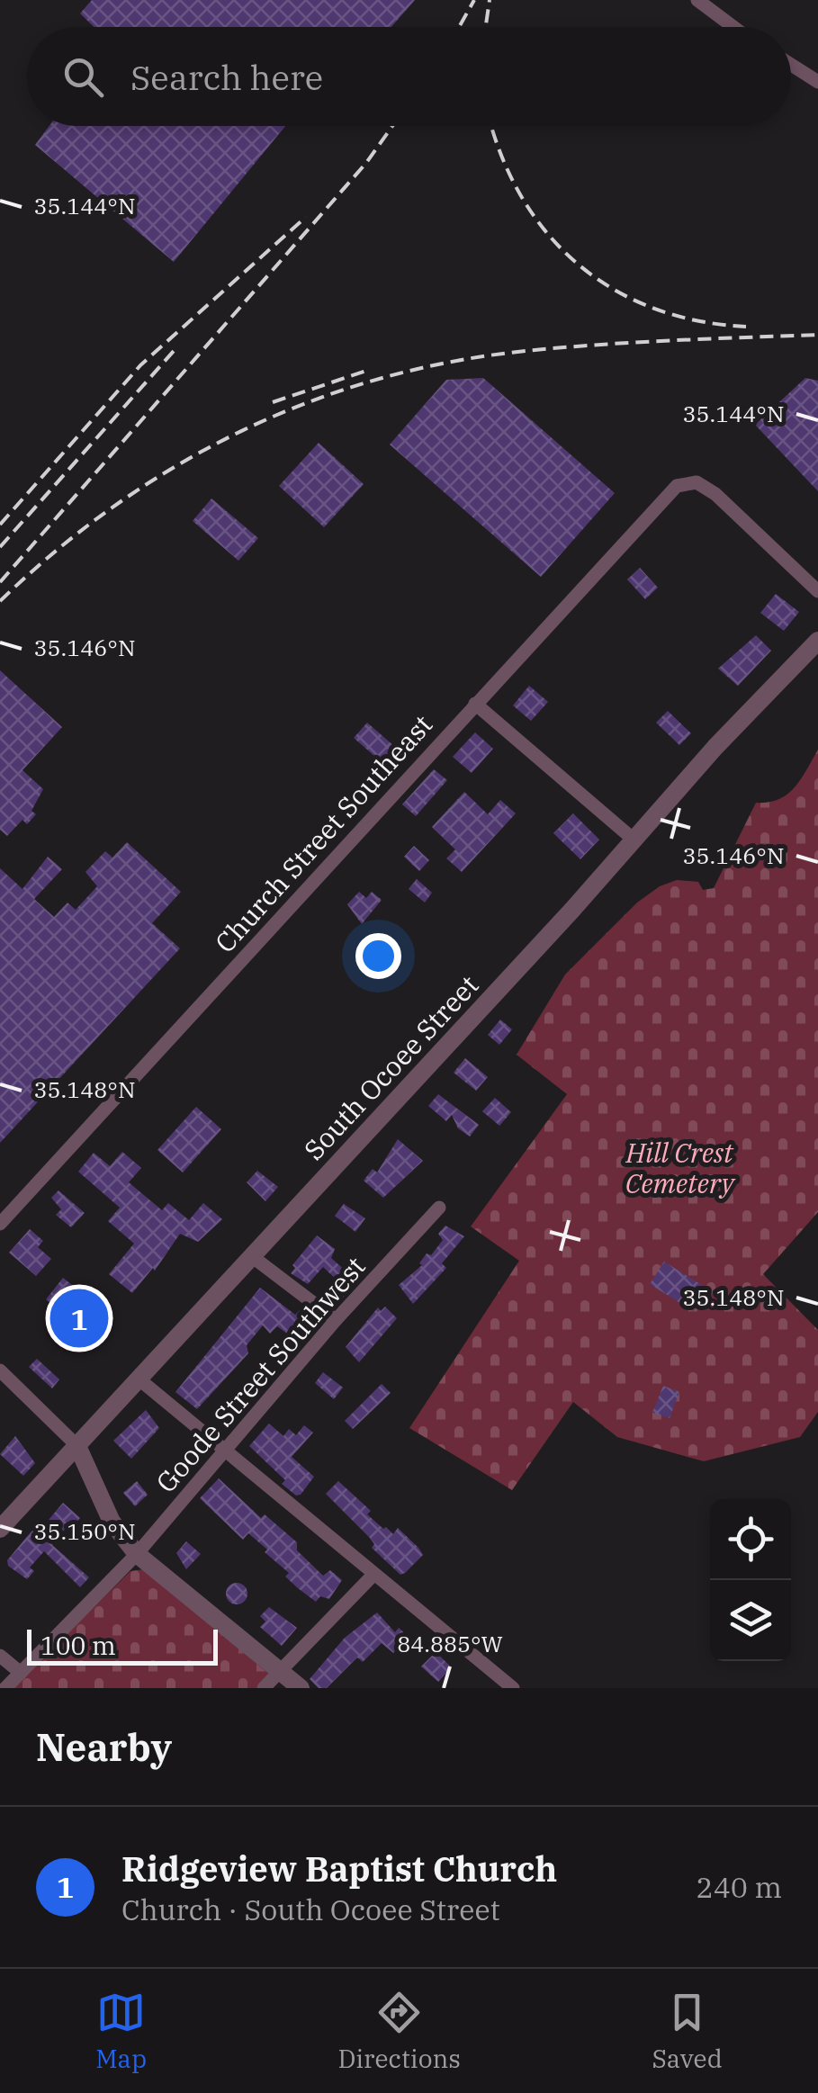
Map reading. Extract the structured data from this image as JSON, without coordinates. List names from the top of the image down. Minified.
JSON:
{"streets":{"street":["Church Street Southeast","South Ocoee Street","Goode Street Southwest"]},"parks":["Hill Crest Cemetery"],"scale_bar":"100 m","page":{"search":"Search here","pins":"1","scale":"100 m","heading":"Nearby","list":[{"mark":"1","name":"Ridgeview Baptist Church","note":"Church · South Ocoee Street","value":"240 m"}],"nav":["Map","Directions","Saved"]},"coordinates":["35.144°N","35.146°N","35.148°N","35.150°N","84.885°W"]}
